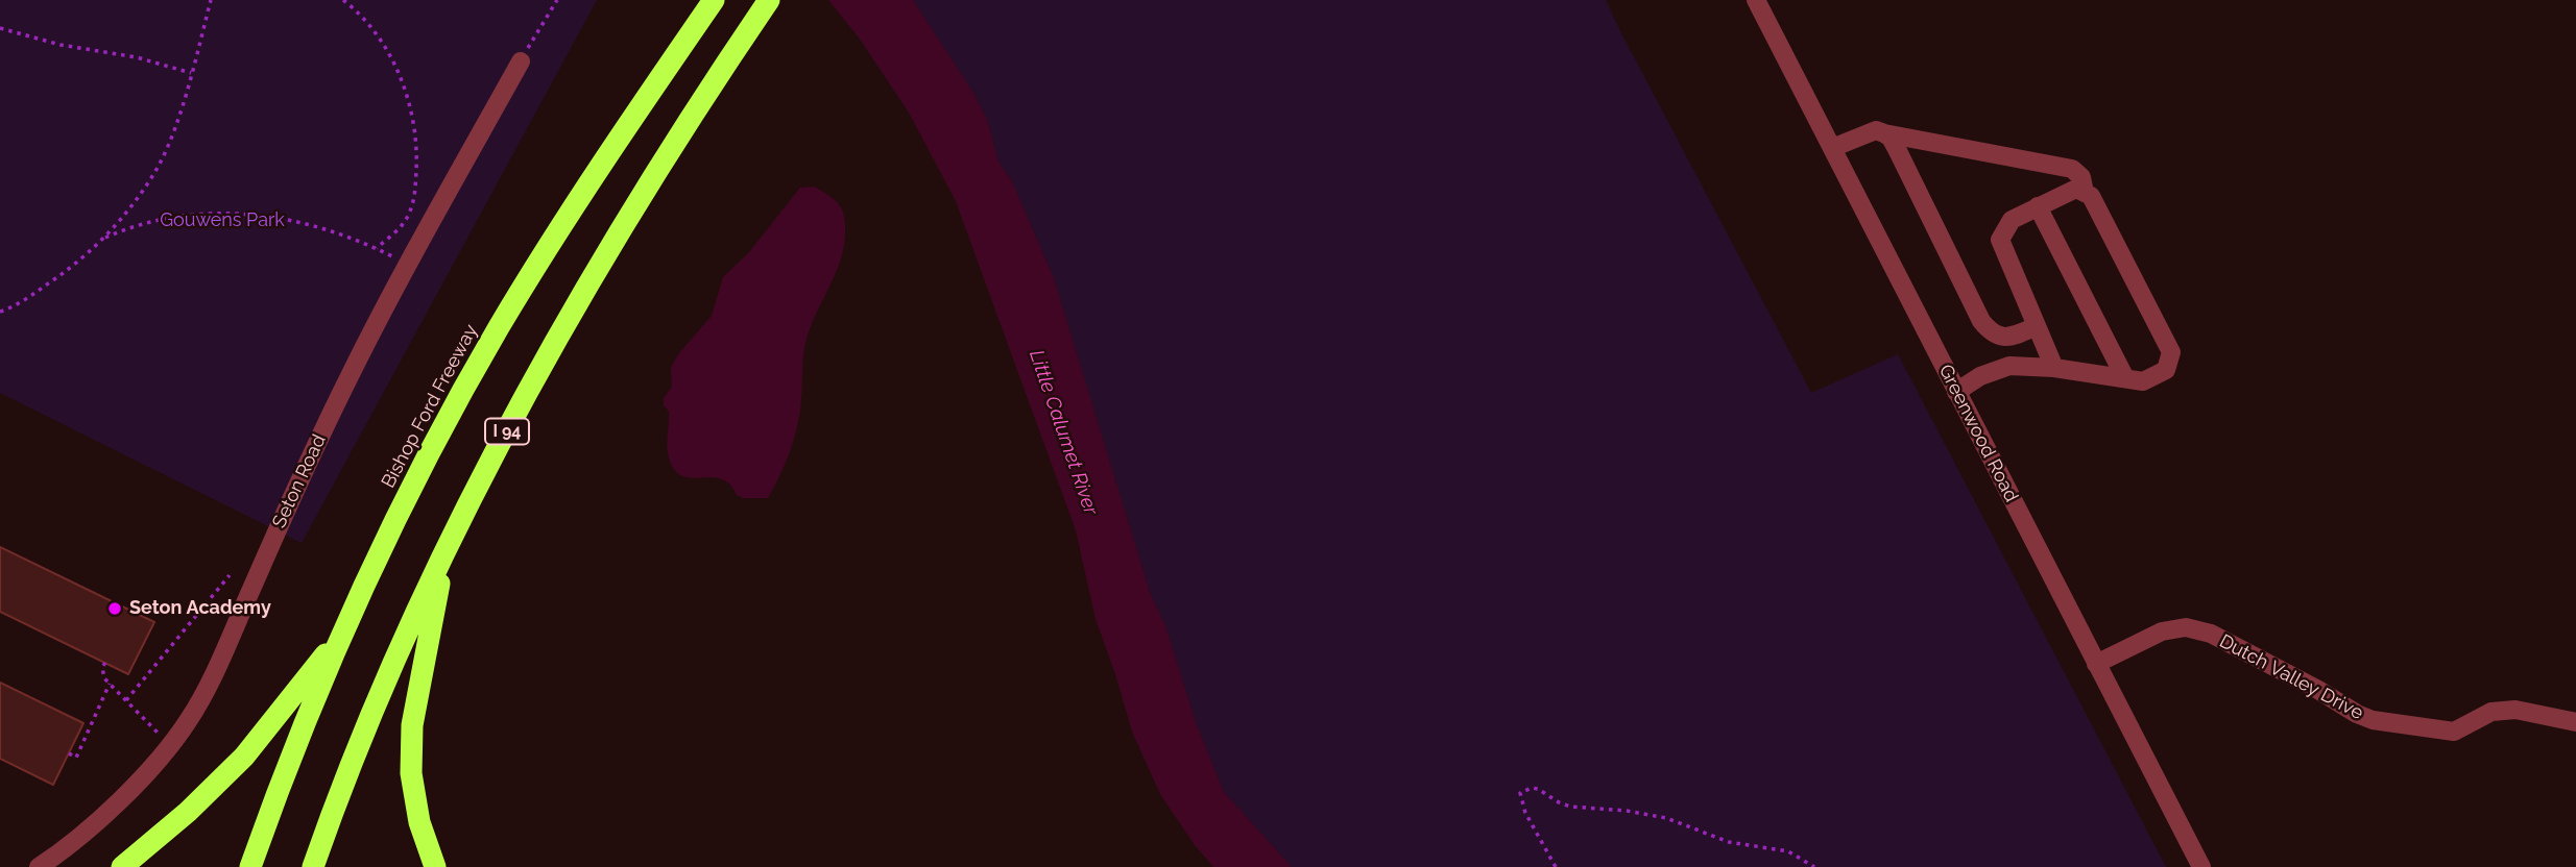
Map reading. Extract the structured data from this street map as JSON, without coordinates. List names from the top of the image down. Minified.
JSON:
{"streets":{"highway":["Bishop Ford Freeway","I 94"],"street":["Greenwood Road","Seton Road","Dutch Valley Drive"]},"crossings":[["Greenwood Road","Dutch Valley Drive"]],"water":["Little Calumet River"],"parks":["Gouwens Park"],"places":["Seton Academy"]}
